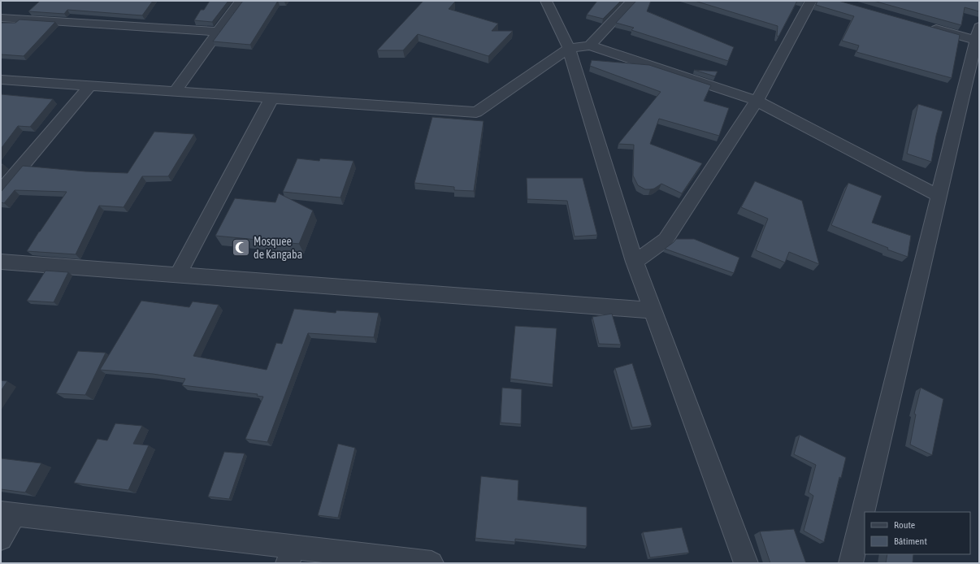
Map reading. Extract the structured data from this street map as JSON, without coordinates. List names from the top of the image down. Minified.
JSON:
{"places":{"mosque":["Mosquee de Kangaba"]},"legend":["Route","Bâtiment"]}
